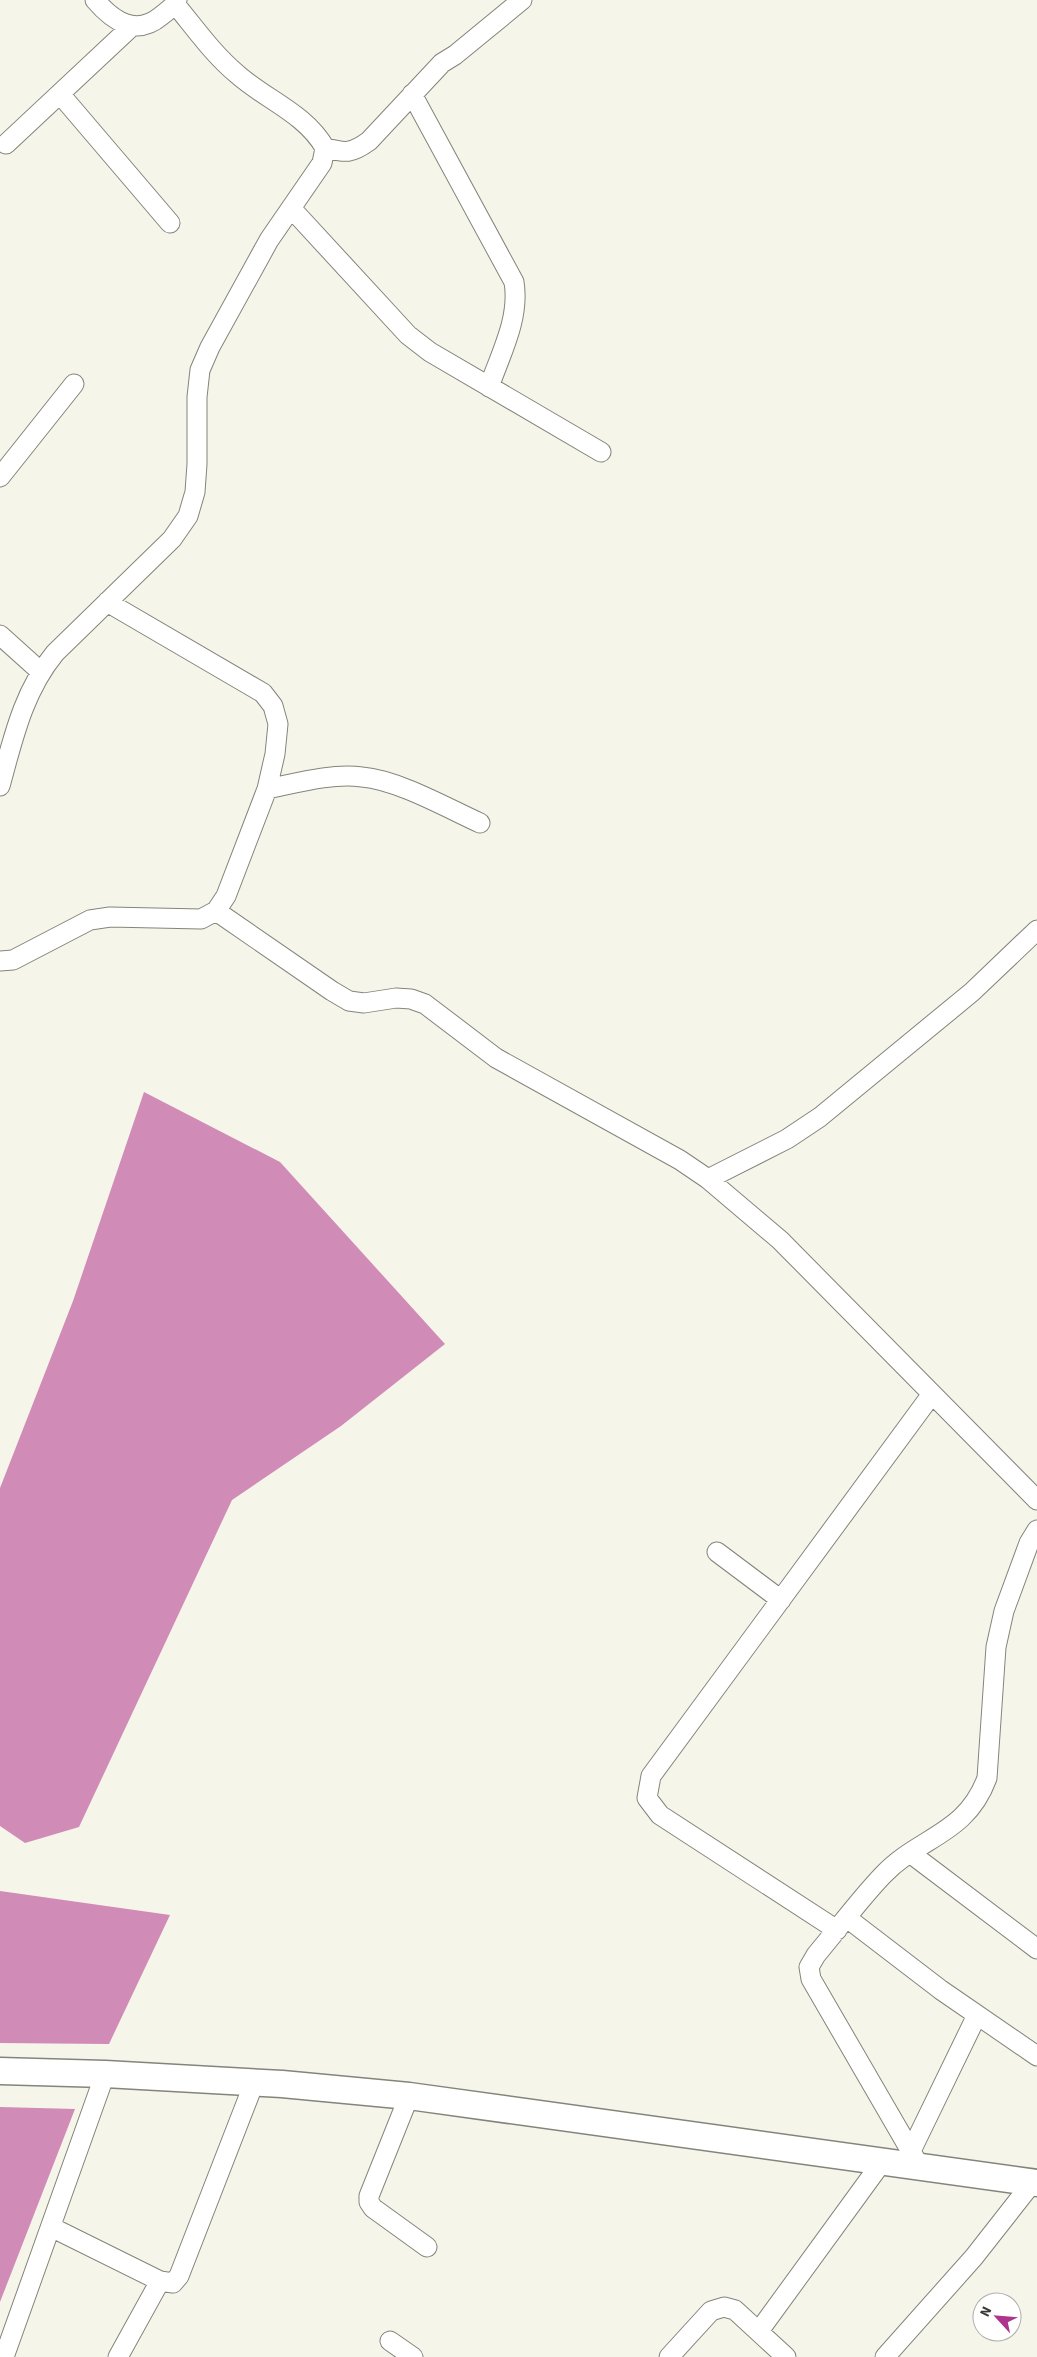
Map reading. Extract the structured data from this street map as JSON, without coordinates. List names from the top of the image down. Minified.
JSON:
{"north":"top left"}
